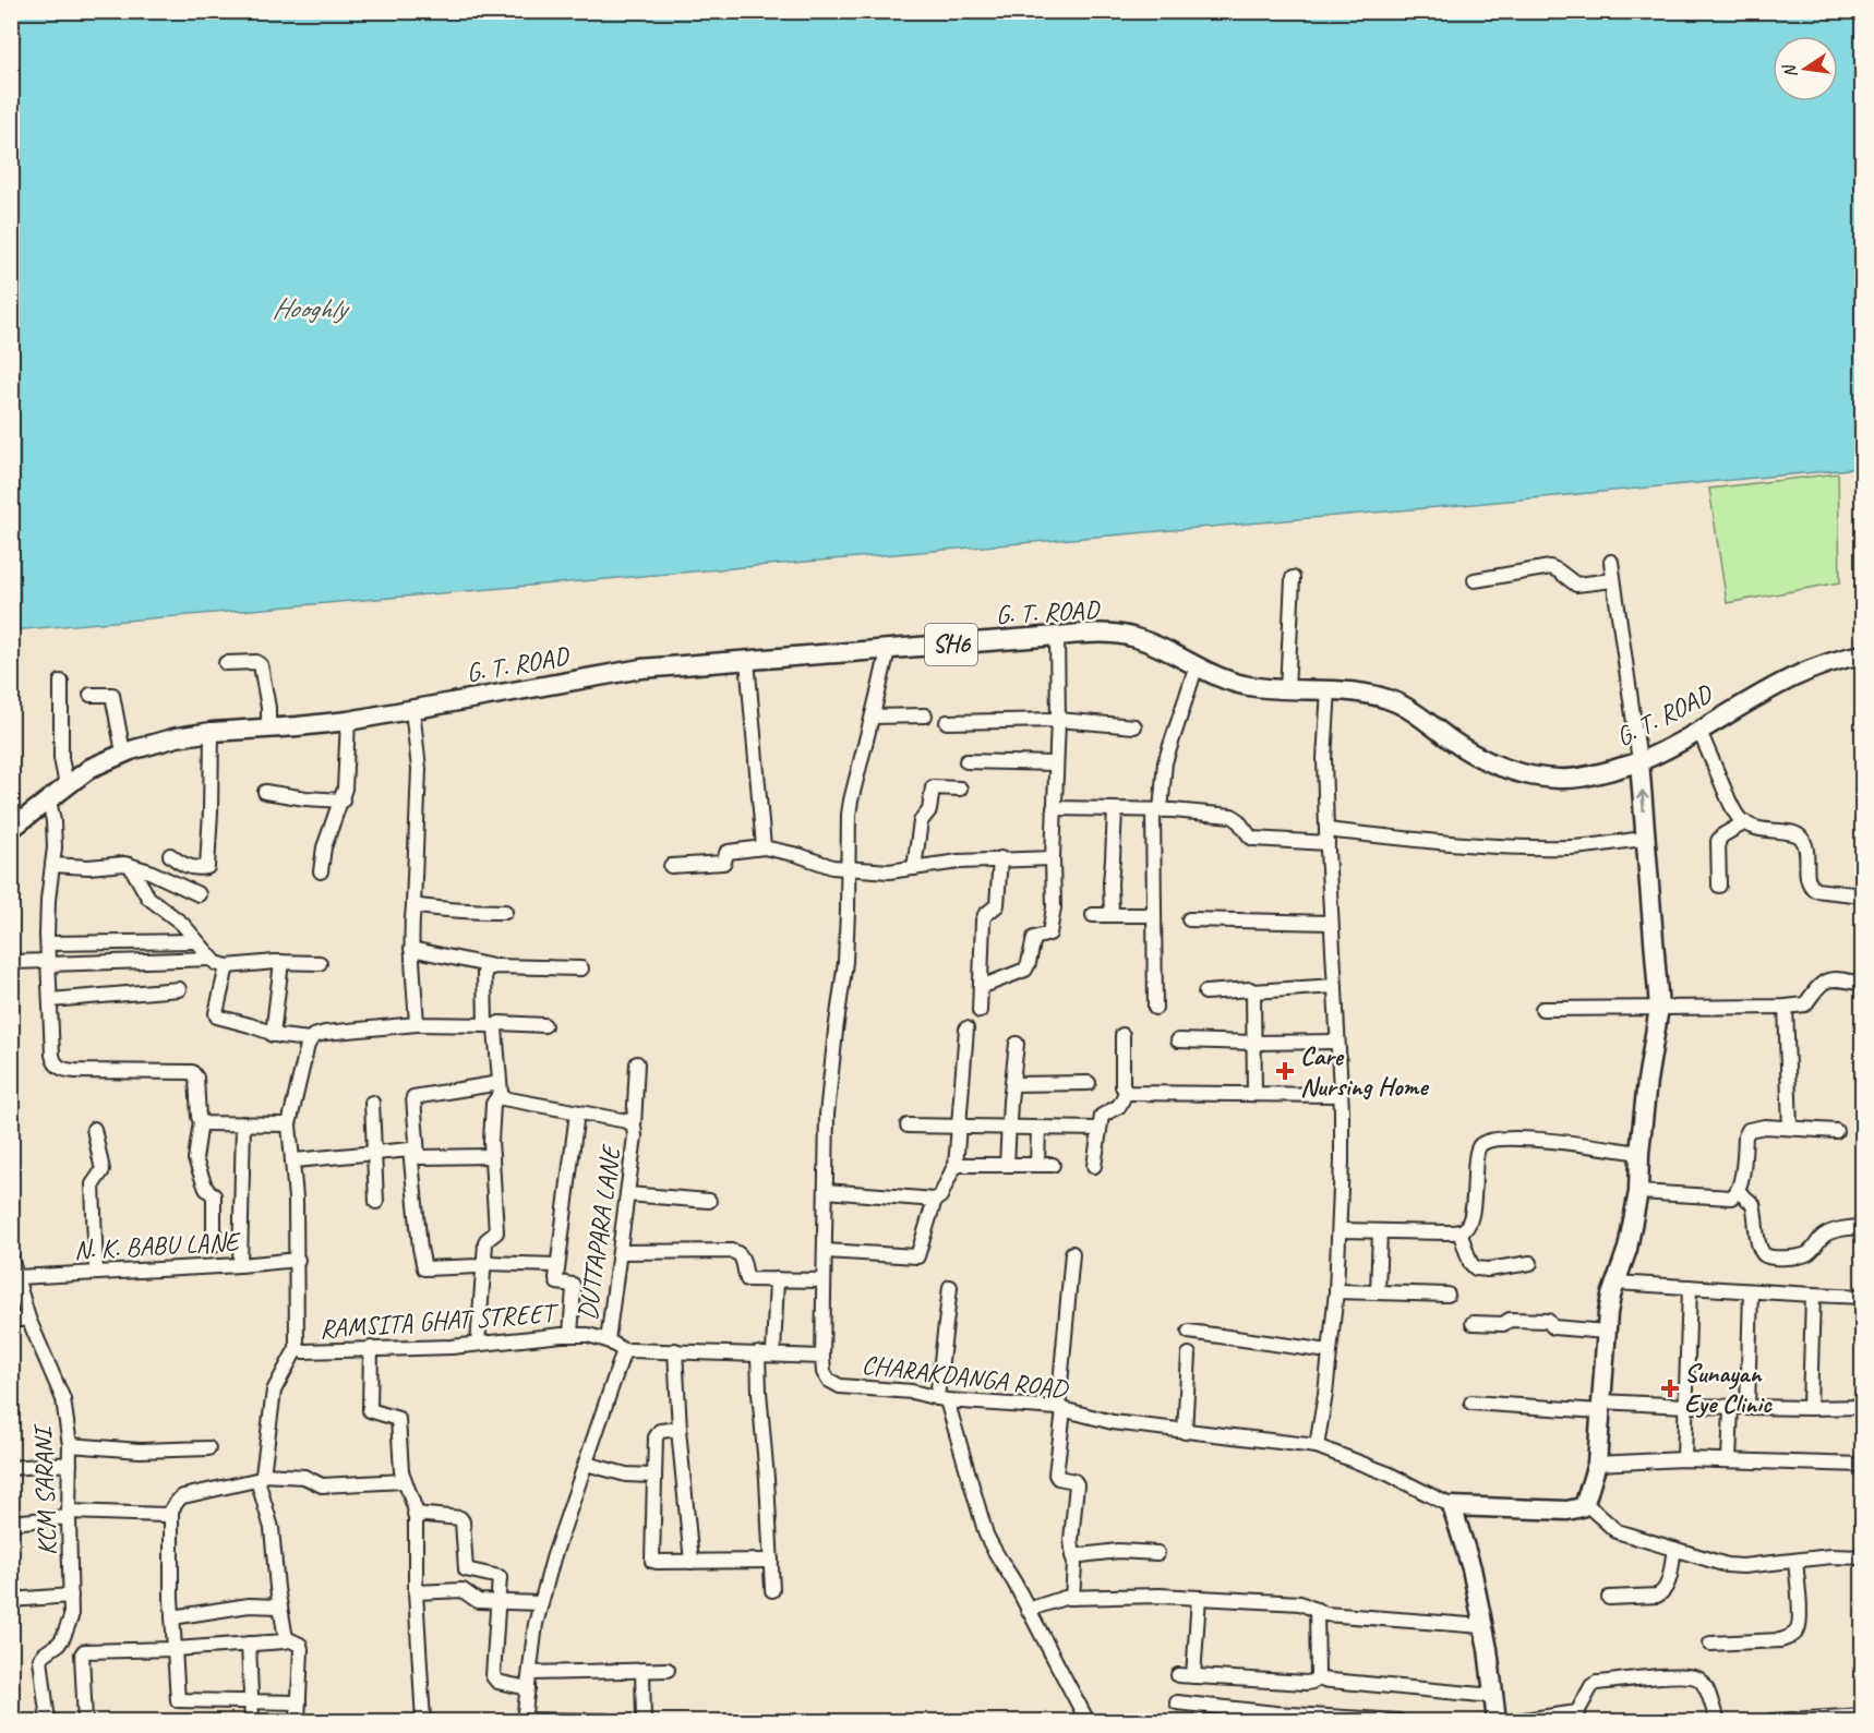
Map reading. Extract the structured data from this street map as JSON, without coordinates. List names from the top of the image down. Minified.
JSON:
{"streets":{"main road":["G. T. ROAD","SH6"],"street":["DUTTAPARA LANE","N. K. BABU LANE","RAMSITA GHAT STREET","CHARAKDANGA ROAD","KCM SARANI"]},"crossings":[["DUTTAPARA LANE","RAMSITA GHAT STREET"],["N. K. BABU LANE","RAMSITA GHAT STREET"],["N. K. BABU LANE","KCM SARANI"]],"water":["Hooghly"],"places":{"health":["Care Nursing Home","Sunayan Eye Clinic"]},"north":"left"}
